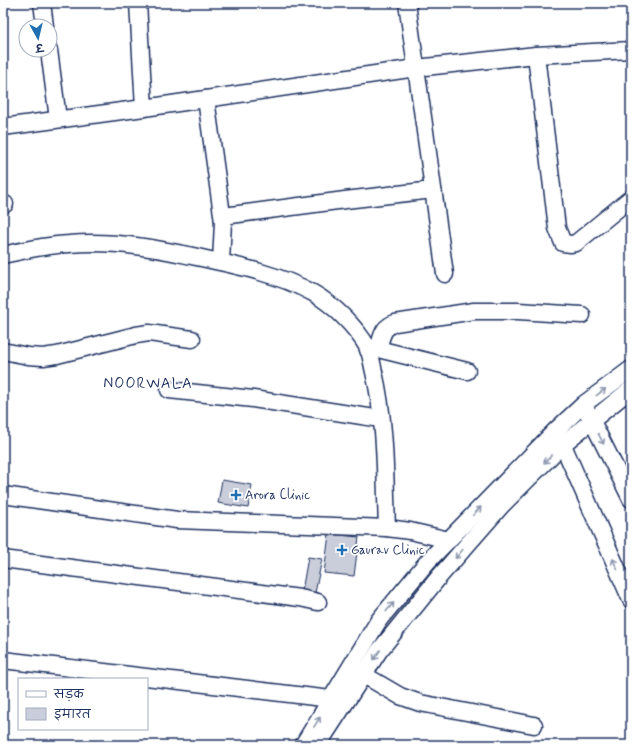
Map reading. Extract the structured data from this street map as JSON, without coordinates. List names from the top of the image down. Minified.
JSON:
{"districts":["NOORWALA"],"places":{"health":["Arora Clinic","Gaurav Clinic"]},"legend":["सड़क","इमारत"],"north":"bottom"}
